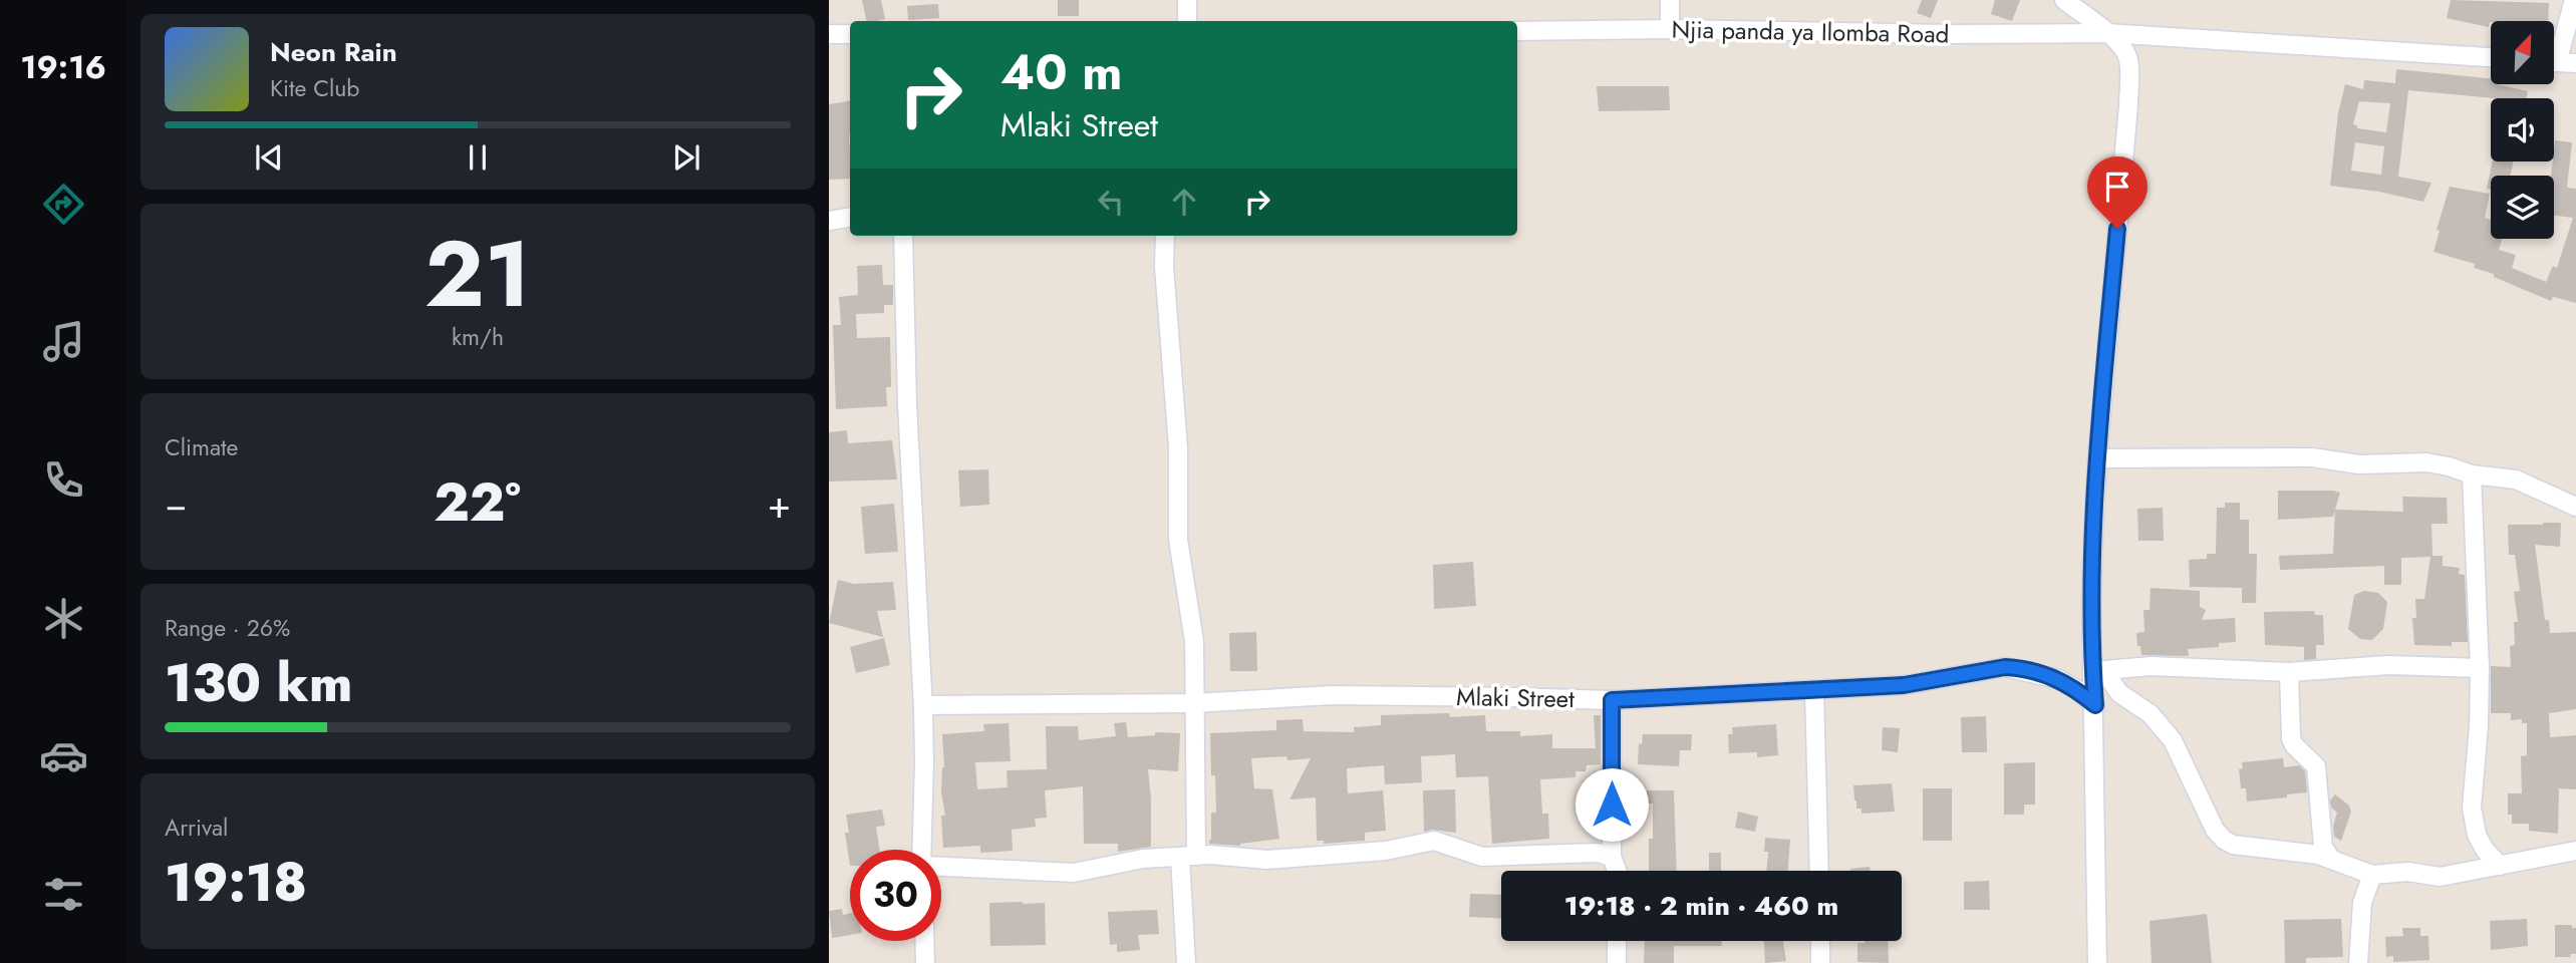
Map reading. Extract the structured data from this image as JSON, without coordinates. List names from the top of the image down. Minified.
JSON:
{"streets":{"street":["Njia panda ya Ilomba Road","Mlaki Street"]},"north":"top right","page":{"tabs":"19:16","turn":["40 m","Mlaki Street"],"song":["Neon Rain","Kite Club"],"tile":[["21","km/h"],"Climate",["Range · 26%","130 km"],["Arrival","19:18"]],"heat":["−","22°","+"],"limit":"30","trip":"19:18 · 2 min · 460 m"}}
